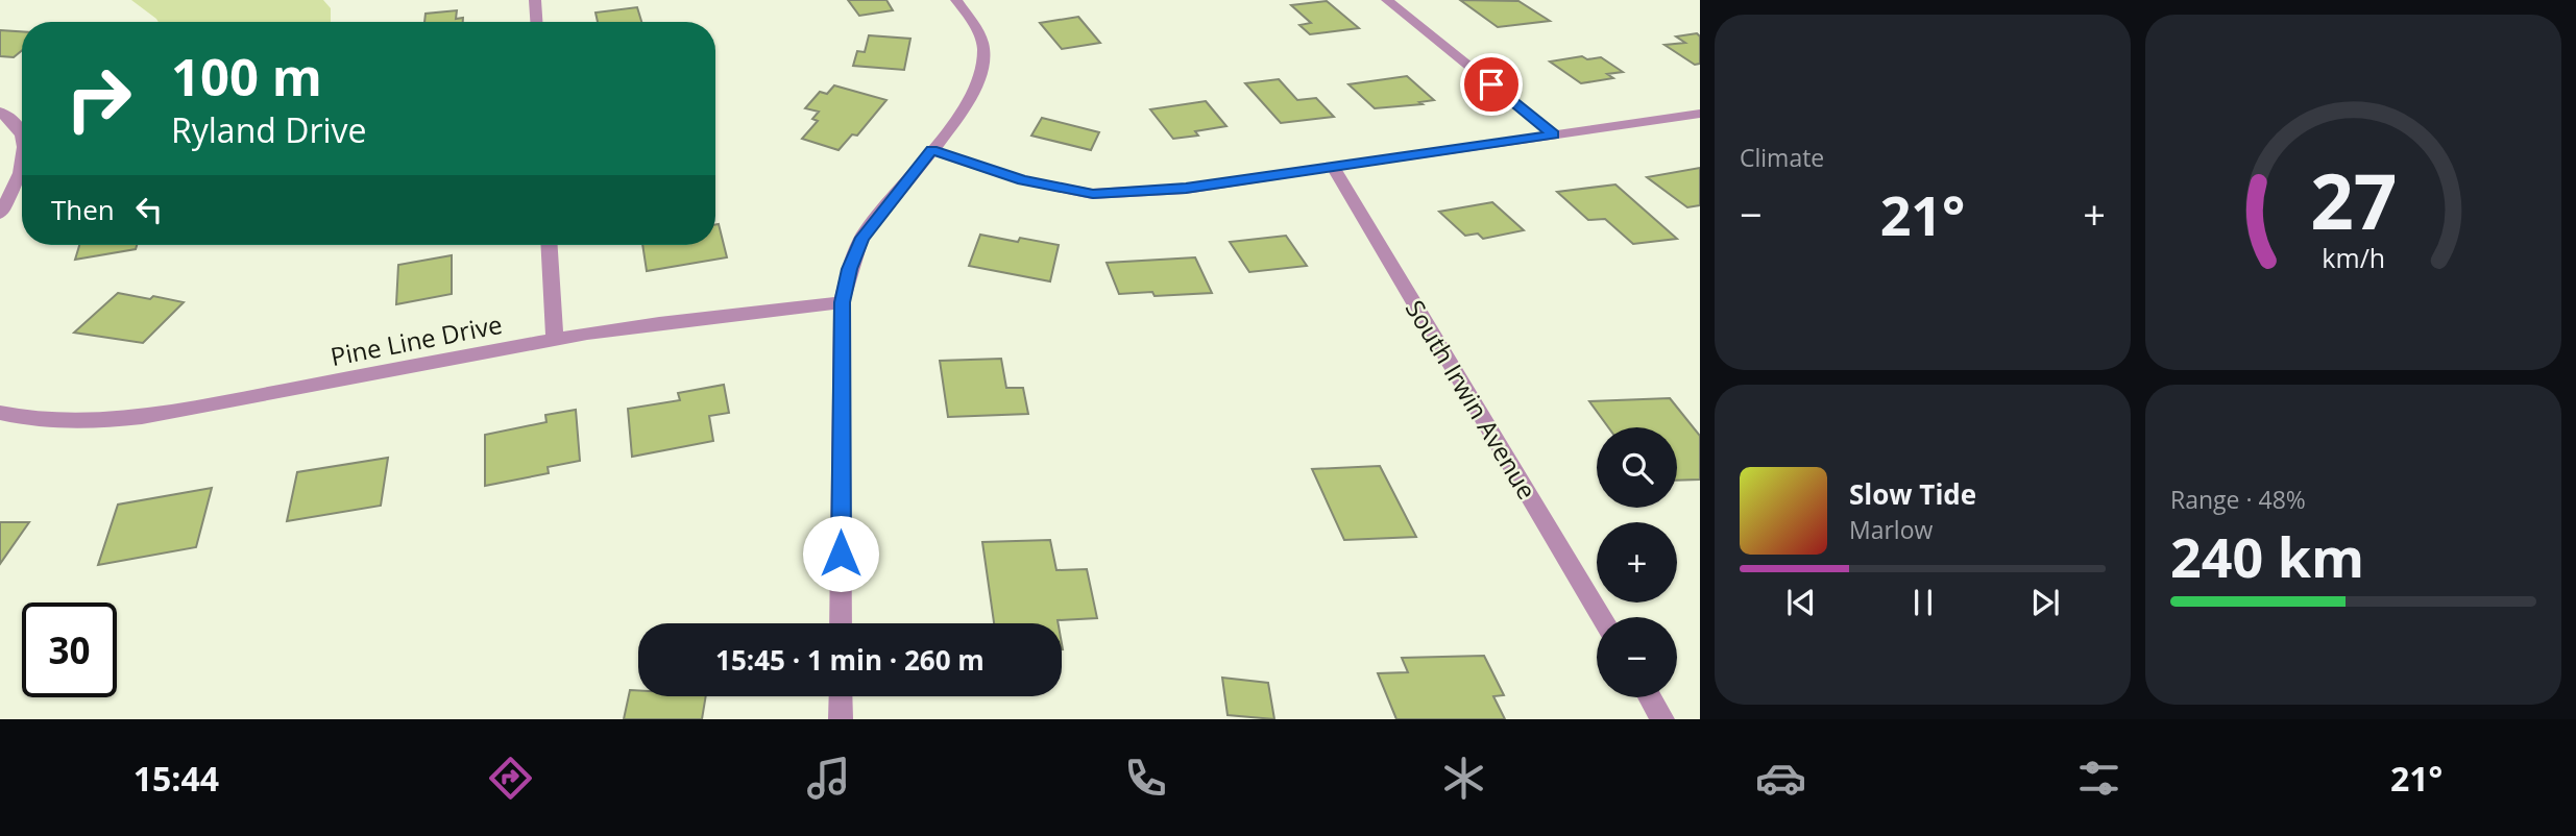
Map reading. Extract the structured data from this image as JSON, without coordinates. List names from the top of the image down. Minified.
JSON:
{"streets":{"street":["Pine Line Drive","South Irwin Avenue"]},"page":{"tile":["Climate",["Range · 48%","240 km"]],"turn":["100 m","Ryland Drive"],"then":"Then","heat":["−","21°","+"],"map_buttons":["+","−"],"song":["Slow Tide","Marlow"],"limit":"30","trip":"15:45 · 1 min · 260 m","tabs":["15:44","21°"],"gauge":["27","km/h"]}}
